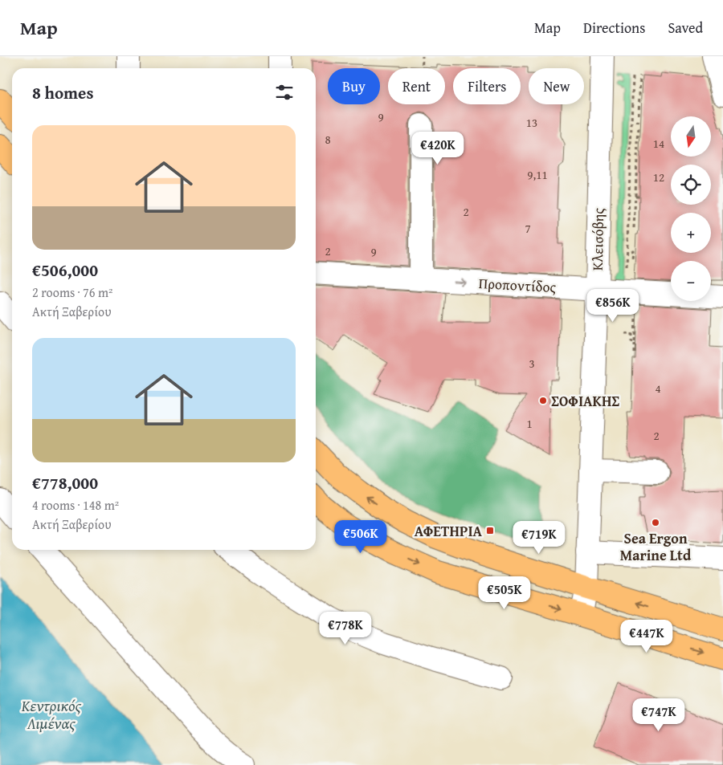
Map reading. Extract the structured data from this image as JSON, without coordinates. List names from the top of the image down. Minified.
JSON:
{"streets":{"street":["Κλεισόβης","Προποντίδος"]},"crossings":[["Κλεισόβης","Προποντίδος"]],"one_way":["Προποντίδος"],"water":["Κεντρικός Λιμένας"],"places":{"other":["ΣΟΦΙΑΚΗΣ","Sea Ergon Marine Ltd"],"transit":["ΑΦΕΤΗΡΙΑ"]},"house_numbers":["9","13","8","14","9,11","12","2","7","2","9","3","4","1","2"],"north":"bottom","page":{"header":"Map","nav":["Map","Directions","Saved"],"chip":["Buy","Rent","Filters","New"],"heading":"8 homes","map_buttons":["+","−"],"list":[{"name":"€506,000","note":"2 rooms · 76 m² · Ακτή Ξαβερίου"},{"name":"€778,000","note":"4 rooms · 148 m² · Ακτή Ξαβερίου"}],"price":["€420K","€856K","€506K","€719K","€505K","€778K","€447K","€747K"]}}
